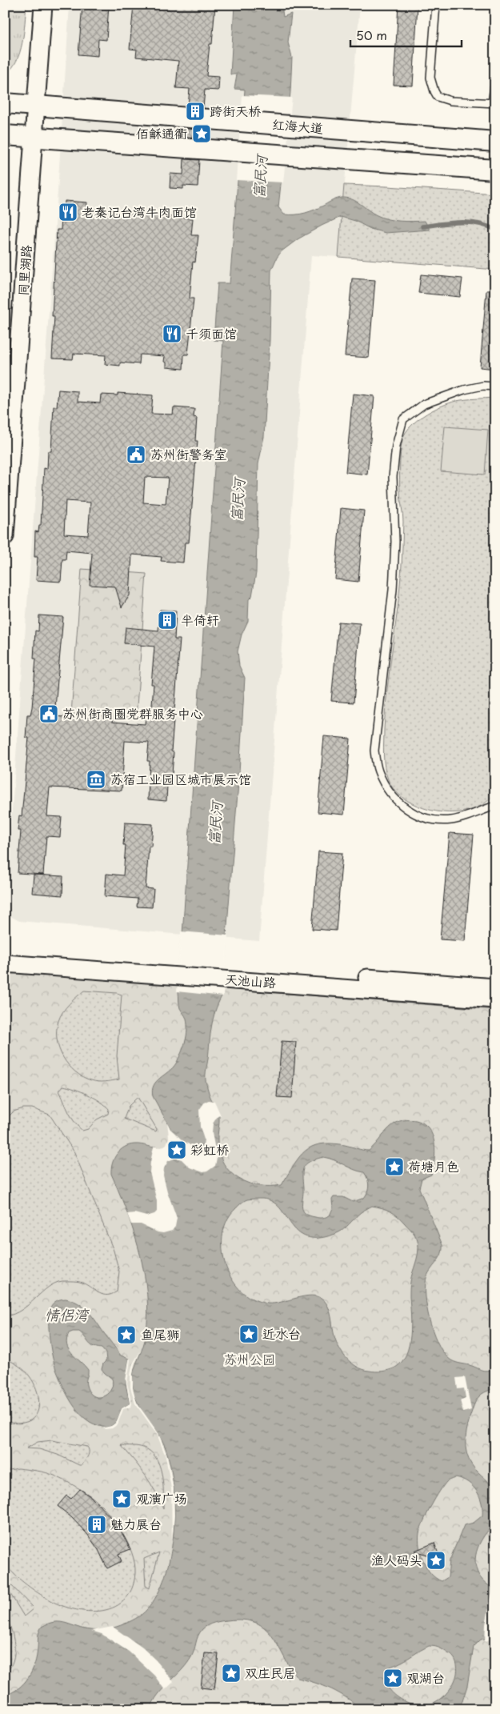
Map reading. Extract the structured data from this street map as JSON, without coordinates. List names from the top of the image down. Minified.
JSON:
{"streets":{"main road":["红海大道"],"street":["同里湖路","天池山路"]},"crossings":[["红海大道","同里湖路"]],"water":["富民河","情侣湾"],"parks":["苏州公园"],"places":{"building":["跨街天桥","半倚轩","魅力展台"],"place":["佰龢通衢","彩虹桥","荷塘月色","近水台","鱼尾狮","观演广场","渔人码头","双庄民居","观湖台"],"restaurant":["老秦记台湾牛肉面馆","千须面馆"],"public building":["苏州街警务室","苏州街商圈党群服务中心"],"museum":["苏宿工业园区城市展示馆"]},"scale_bar":"50 m"}
